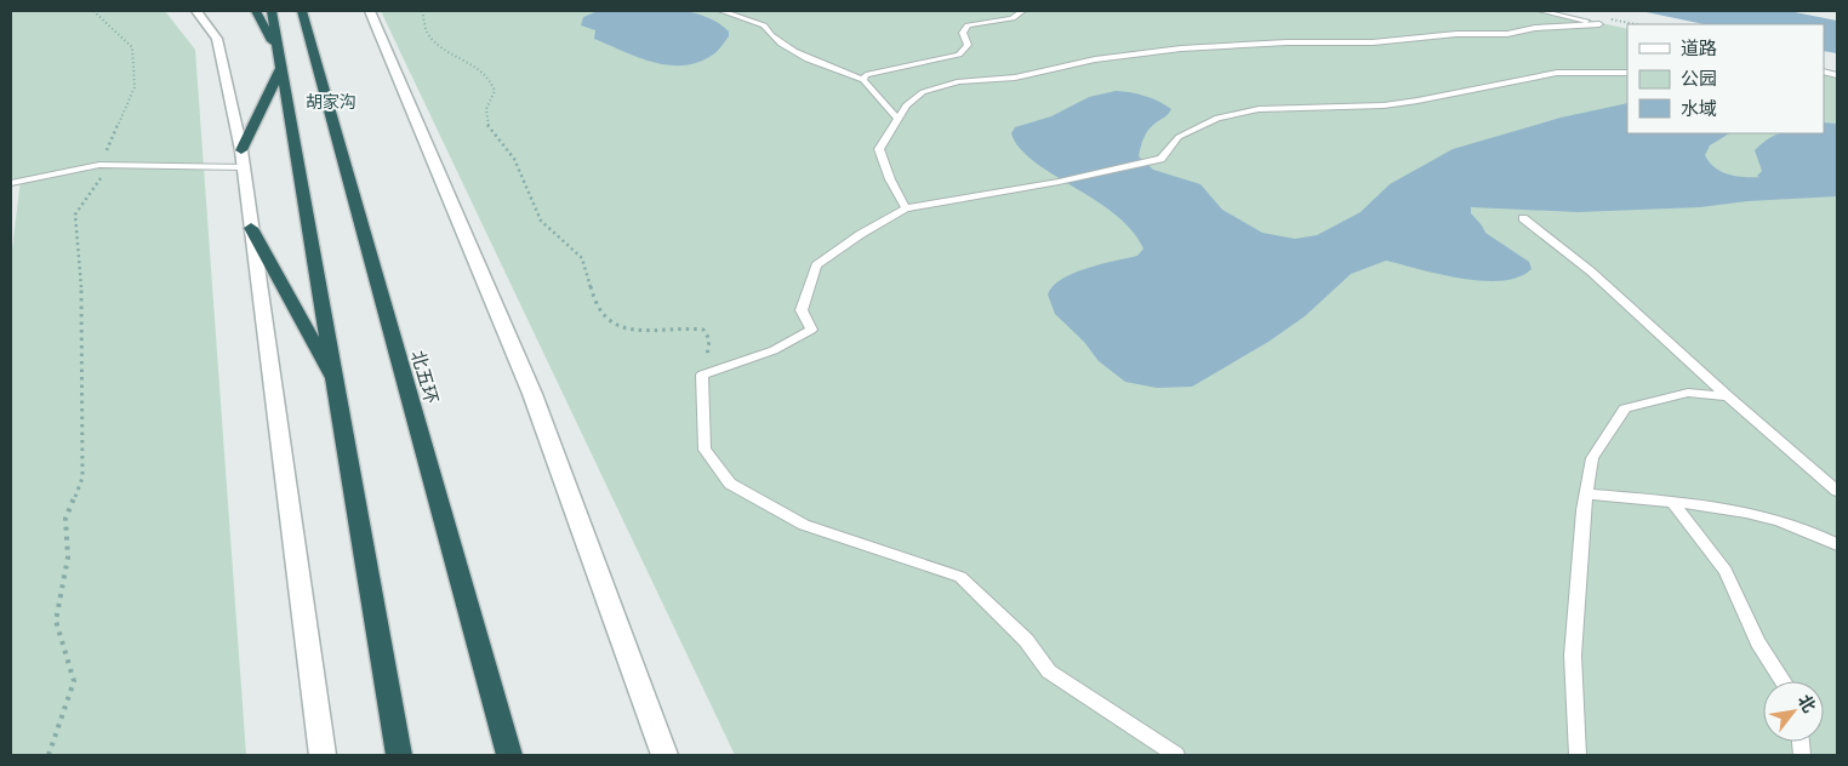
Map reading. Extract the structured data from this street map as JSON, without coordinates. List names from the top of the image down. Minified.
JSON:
{"streets":{"highway":["北五环"]},"districts":["胡家沟"],"legend":["道路","公园","水域"],"north":"top right"}
